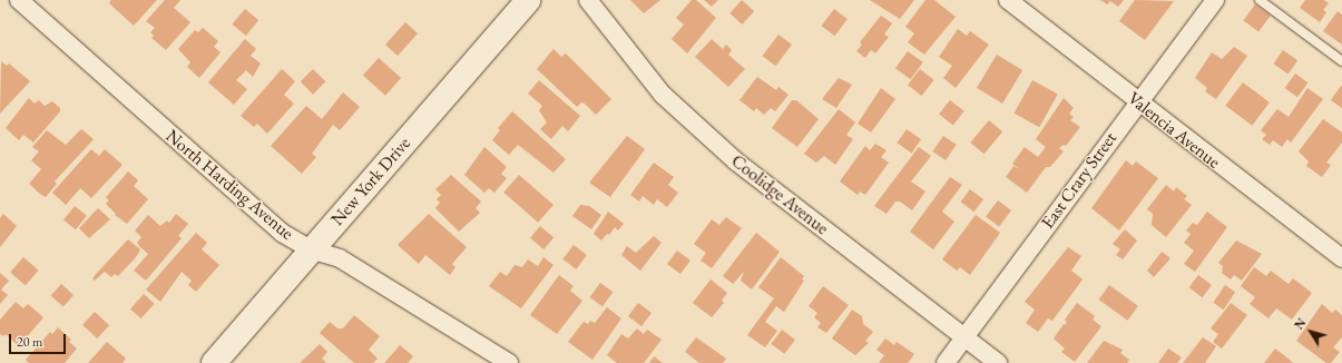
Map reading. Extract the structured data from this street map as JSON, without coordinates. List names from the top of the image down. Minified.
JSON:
{"streets":{"street":["Valencia Avenue","East Crary Street","New York Drive","North Harding Avenue","Coolidge Avenue"]},"crossings":[["Valencia Avenue","East Crary Street"],["East Crary Street","Coolidge Avenue"],["New York Drive","North Harding Avenue"]],"scale_bar":"20 m","north":"top left"}
